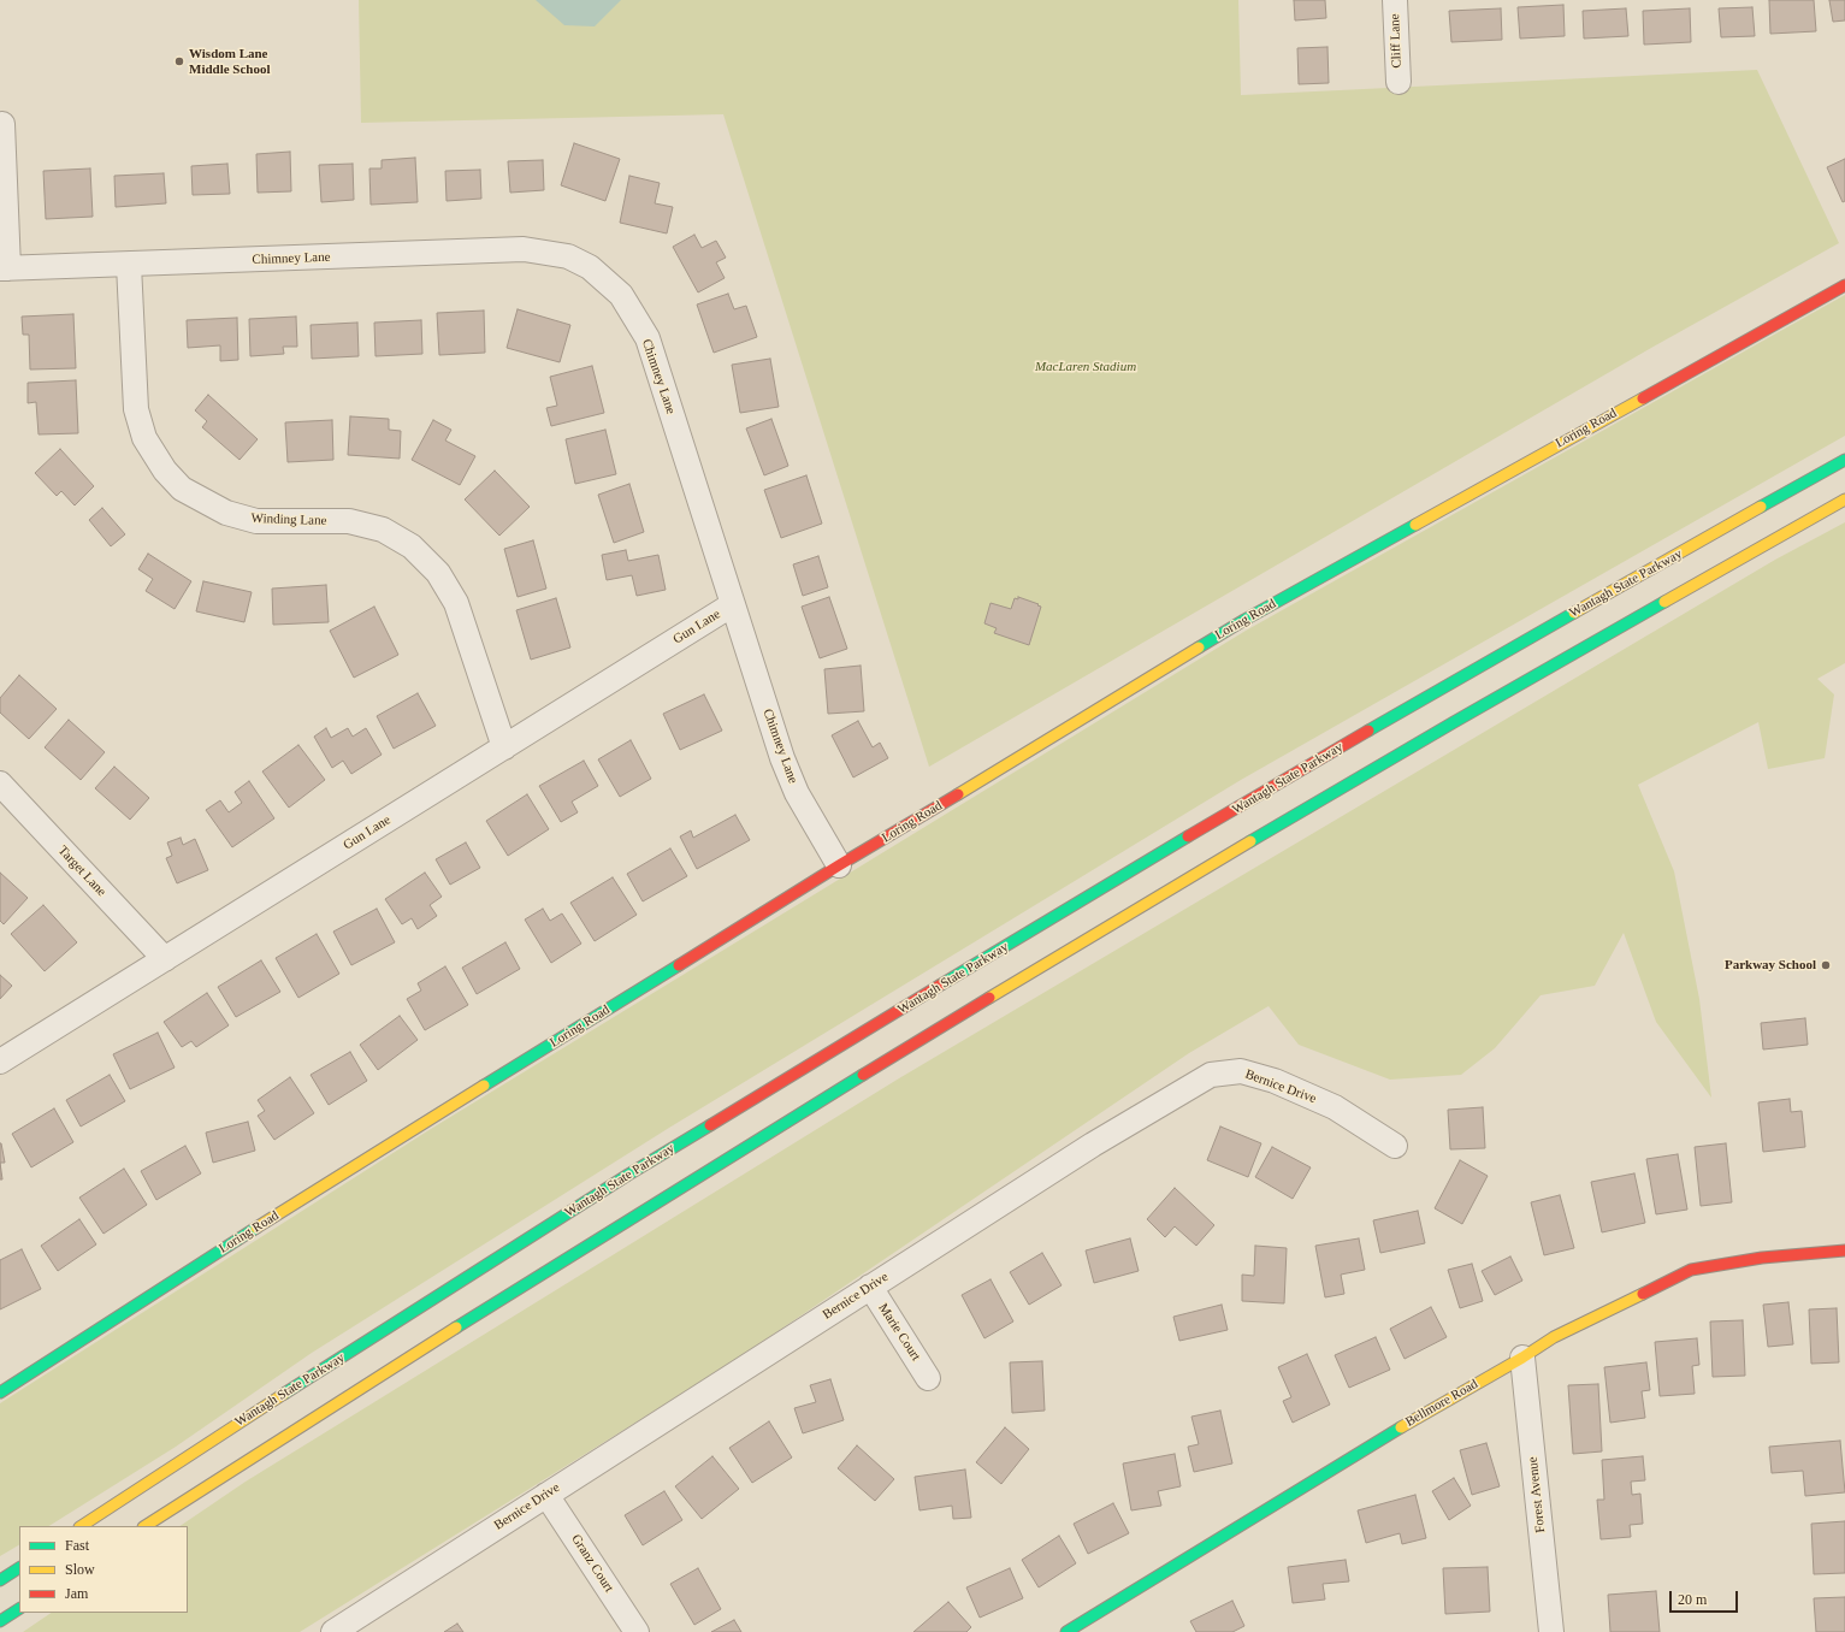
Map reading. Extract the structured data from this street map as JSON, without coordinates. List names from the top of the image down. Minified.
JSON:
{"streets":{"main road":["Loring Road","Wantagh State Parkway","Bellmore Road"],"street":["Cliff Lane","Chimney Lane","Winding Lane","Gun Lane","Target Lane","Bernice Drive","Marie Court","Forest Avenue","Granz Court"]},"crossings":[["Chimney Lane","Loring Road"],["Chimney Lane","Winding Lane"],["Chimney Lane","Gun Lane"],["Winding Lane","Gun Lane"],["Gun Lane","Target Lane"],["Bernice Drive","Marie Court"],["Bernice Drive","Granz Court"],["Bellmore Road","Forest Avenue"]],"parks":["MacLaren Stadium"],"places":["Wisdom Lane Middle School","Parkway School"],"legend":["Fast","Slow","Jam"],"scale_bar":"20 m"}
